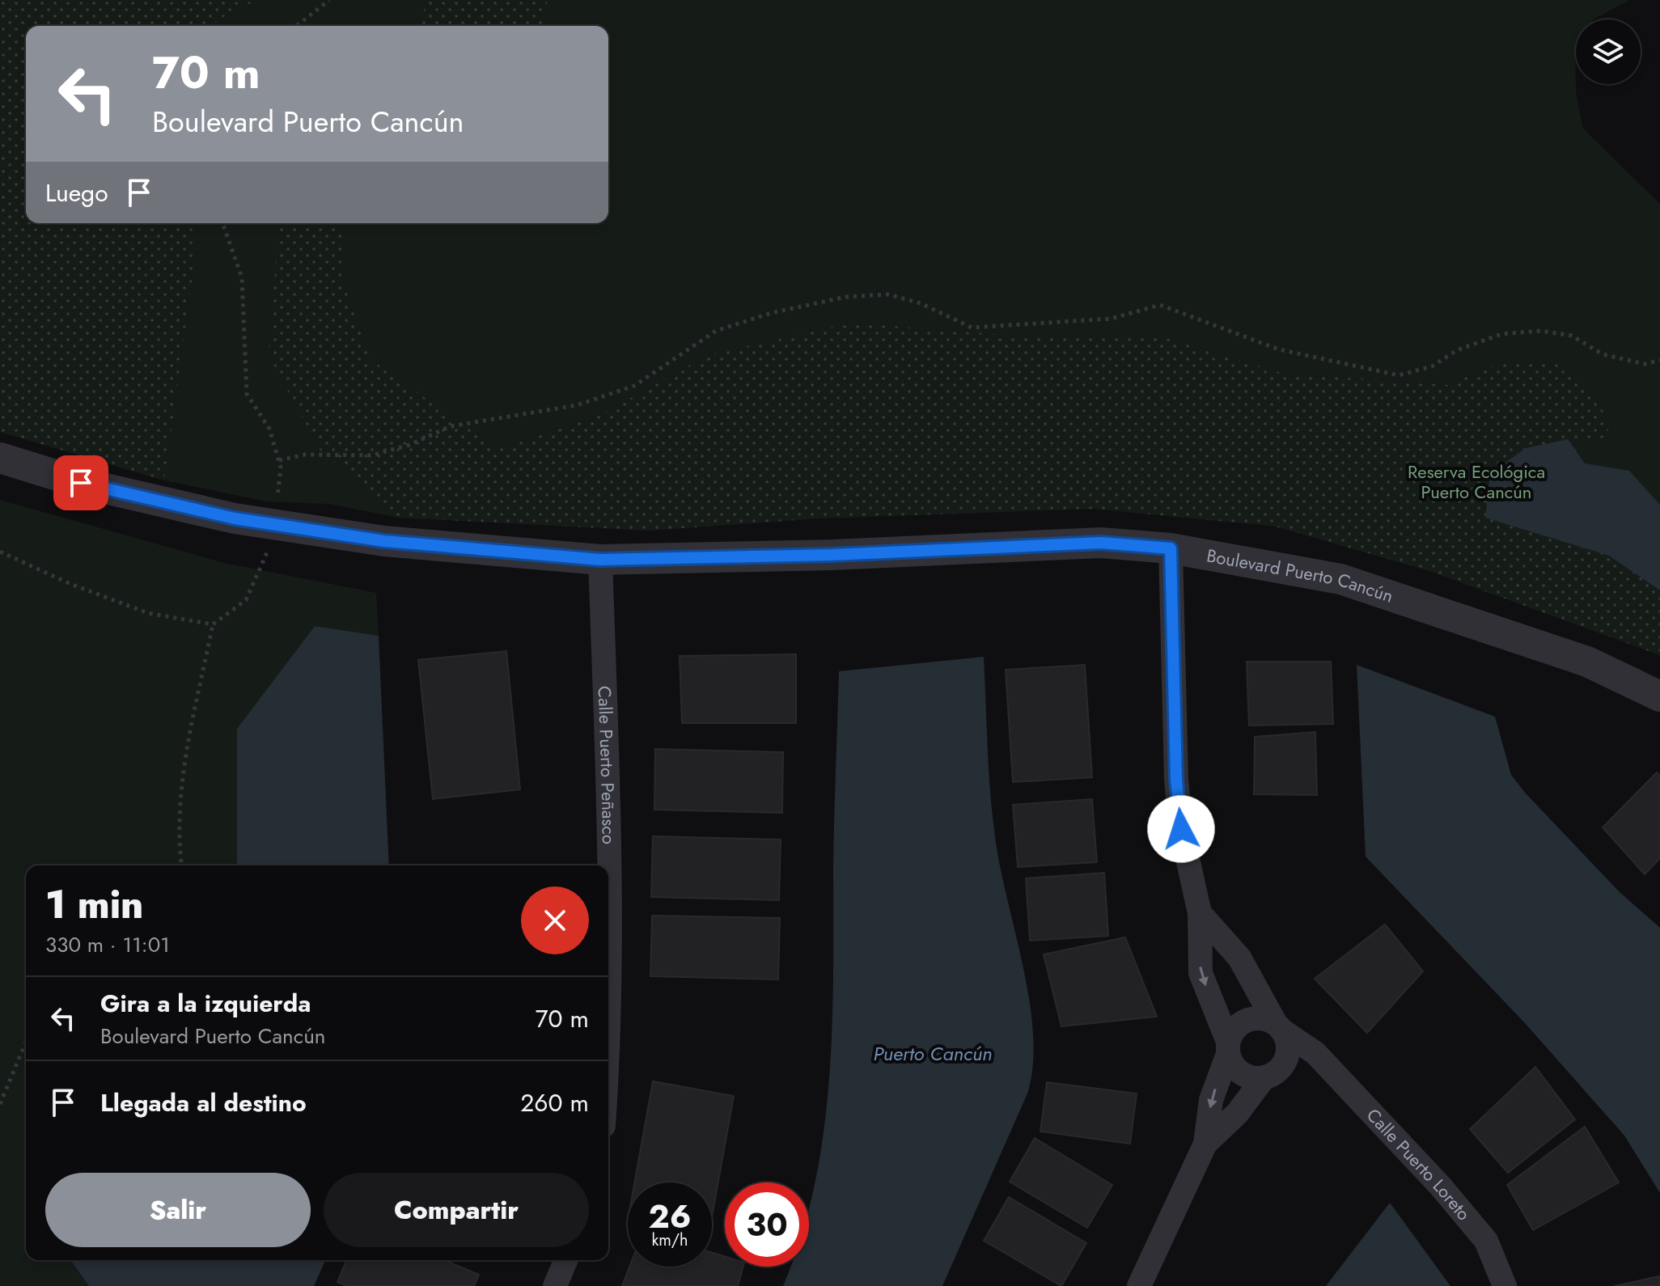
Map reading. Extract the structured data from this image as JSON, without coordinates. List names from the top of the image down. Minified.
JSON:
{"streets":{"street":["Boulevard Puerto Cancún","Calle Puerto Peñasco","Calle Puerto Loreto"]},"crossings":[["Boulevard Puerto Cancún","Calle Puerto Peñasco"]],"water":["Puerto Cancún"],"parks":["Reserva Ecológica Puerto Cancún"],"page":{"turn":["70 m","Boulevard Puerto Cancún"],"then":"Luego","heading":["1 min","330 m · 11:01"],"list":[{"name":"Gira a la izquierda","note":"Boulevard Puerto Cancún","value":"70 m"},{"name":"Llegada al destino","value":"260 m"}],"buttons":["Salir","Compartir"],"speed":"26 km/h","limit":"30"}}
